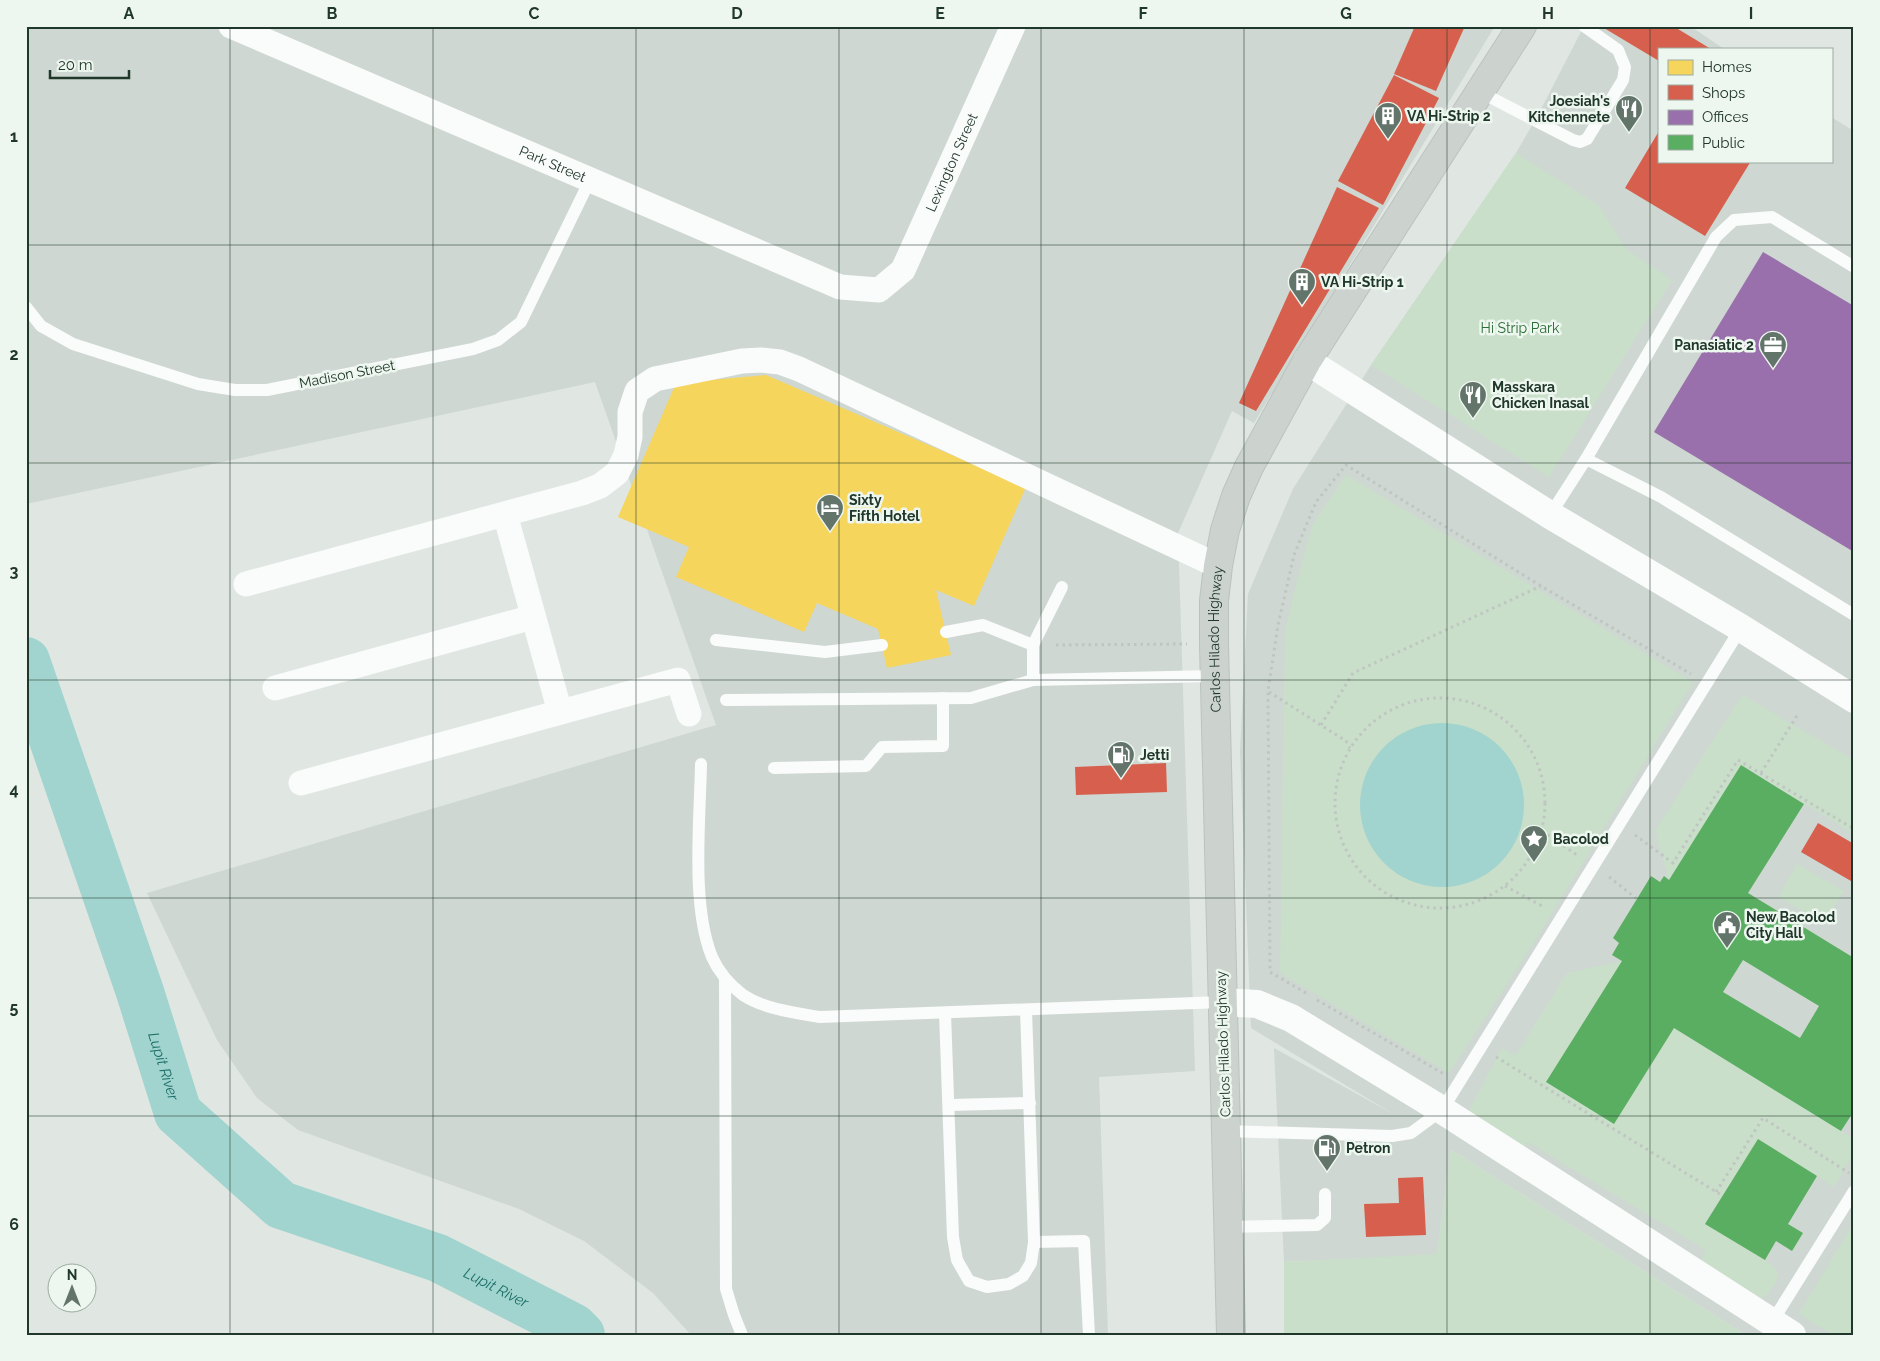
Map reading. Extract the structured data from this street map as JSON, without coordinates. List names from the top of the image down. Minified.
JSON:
{"streets":{"main road":["Carlos Hilado Highway"],"street":["Lexington Street","Park Street"],"lane":["Madison Street"]},"crossings":[["Lexington Street","Park Street"],["Park Street","Madison Street"]],"water":["Lupit River"],"parks":["Hi Strip Park"],"places":{"restaurant":["Joesiah's Kitchennete","Masskara Chicken Inasal"],"building":["VA Hi-Strip 2","VA Hi-Strip 1"],"office":["Panasiatic 2"],"hotel":["Sixty Fifth Hotel"],"fuel station":["Jetti","Petron"],"place":["Bacolod"],"public building":["New Bacolod City Hall"]},"legend":["Homes","Shops","Offices","Public"],"scale_bar":"20 m","north":"top","grid":{"columns":["A","B","C","D","E","F","G","H","I"],"rows":["1","2","3","4","5","6"]}}
